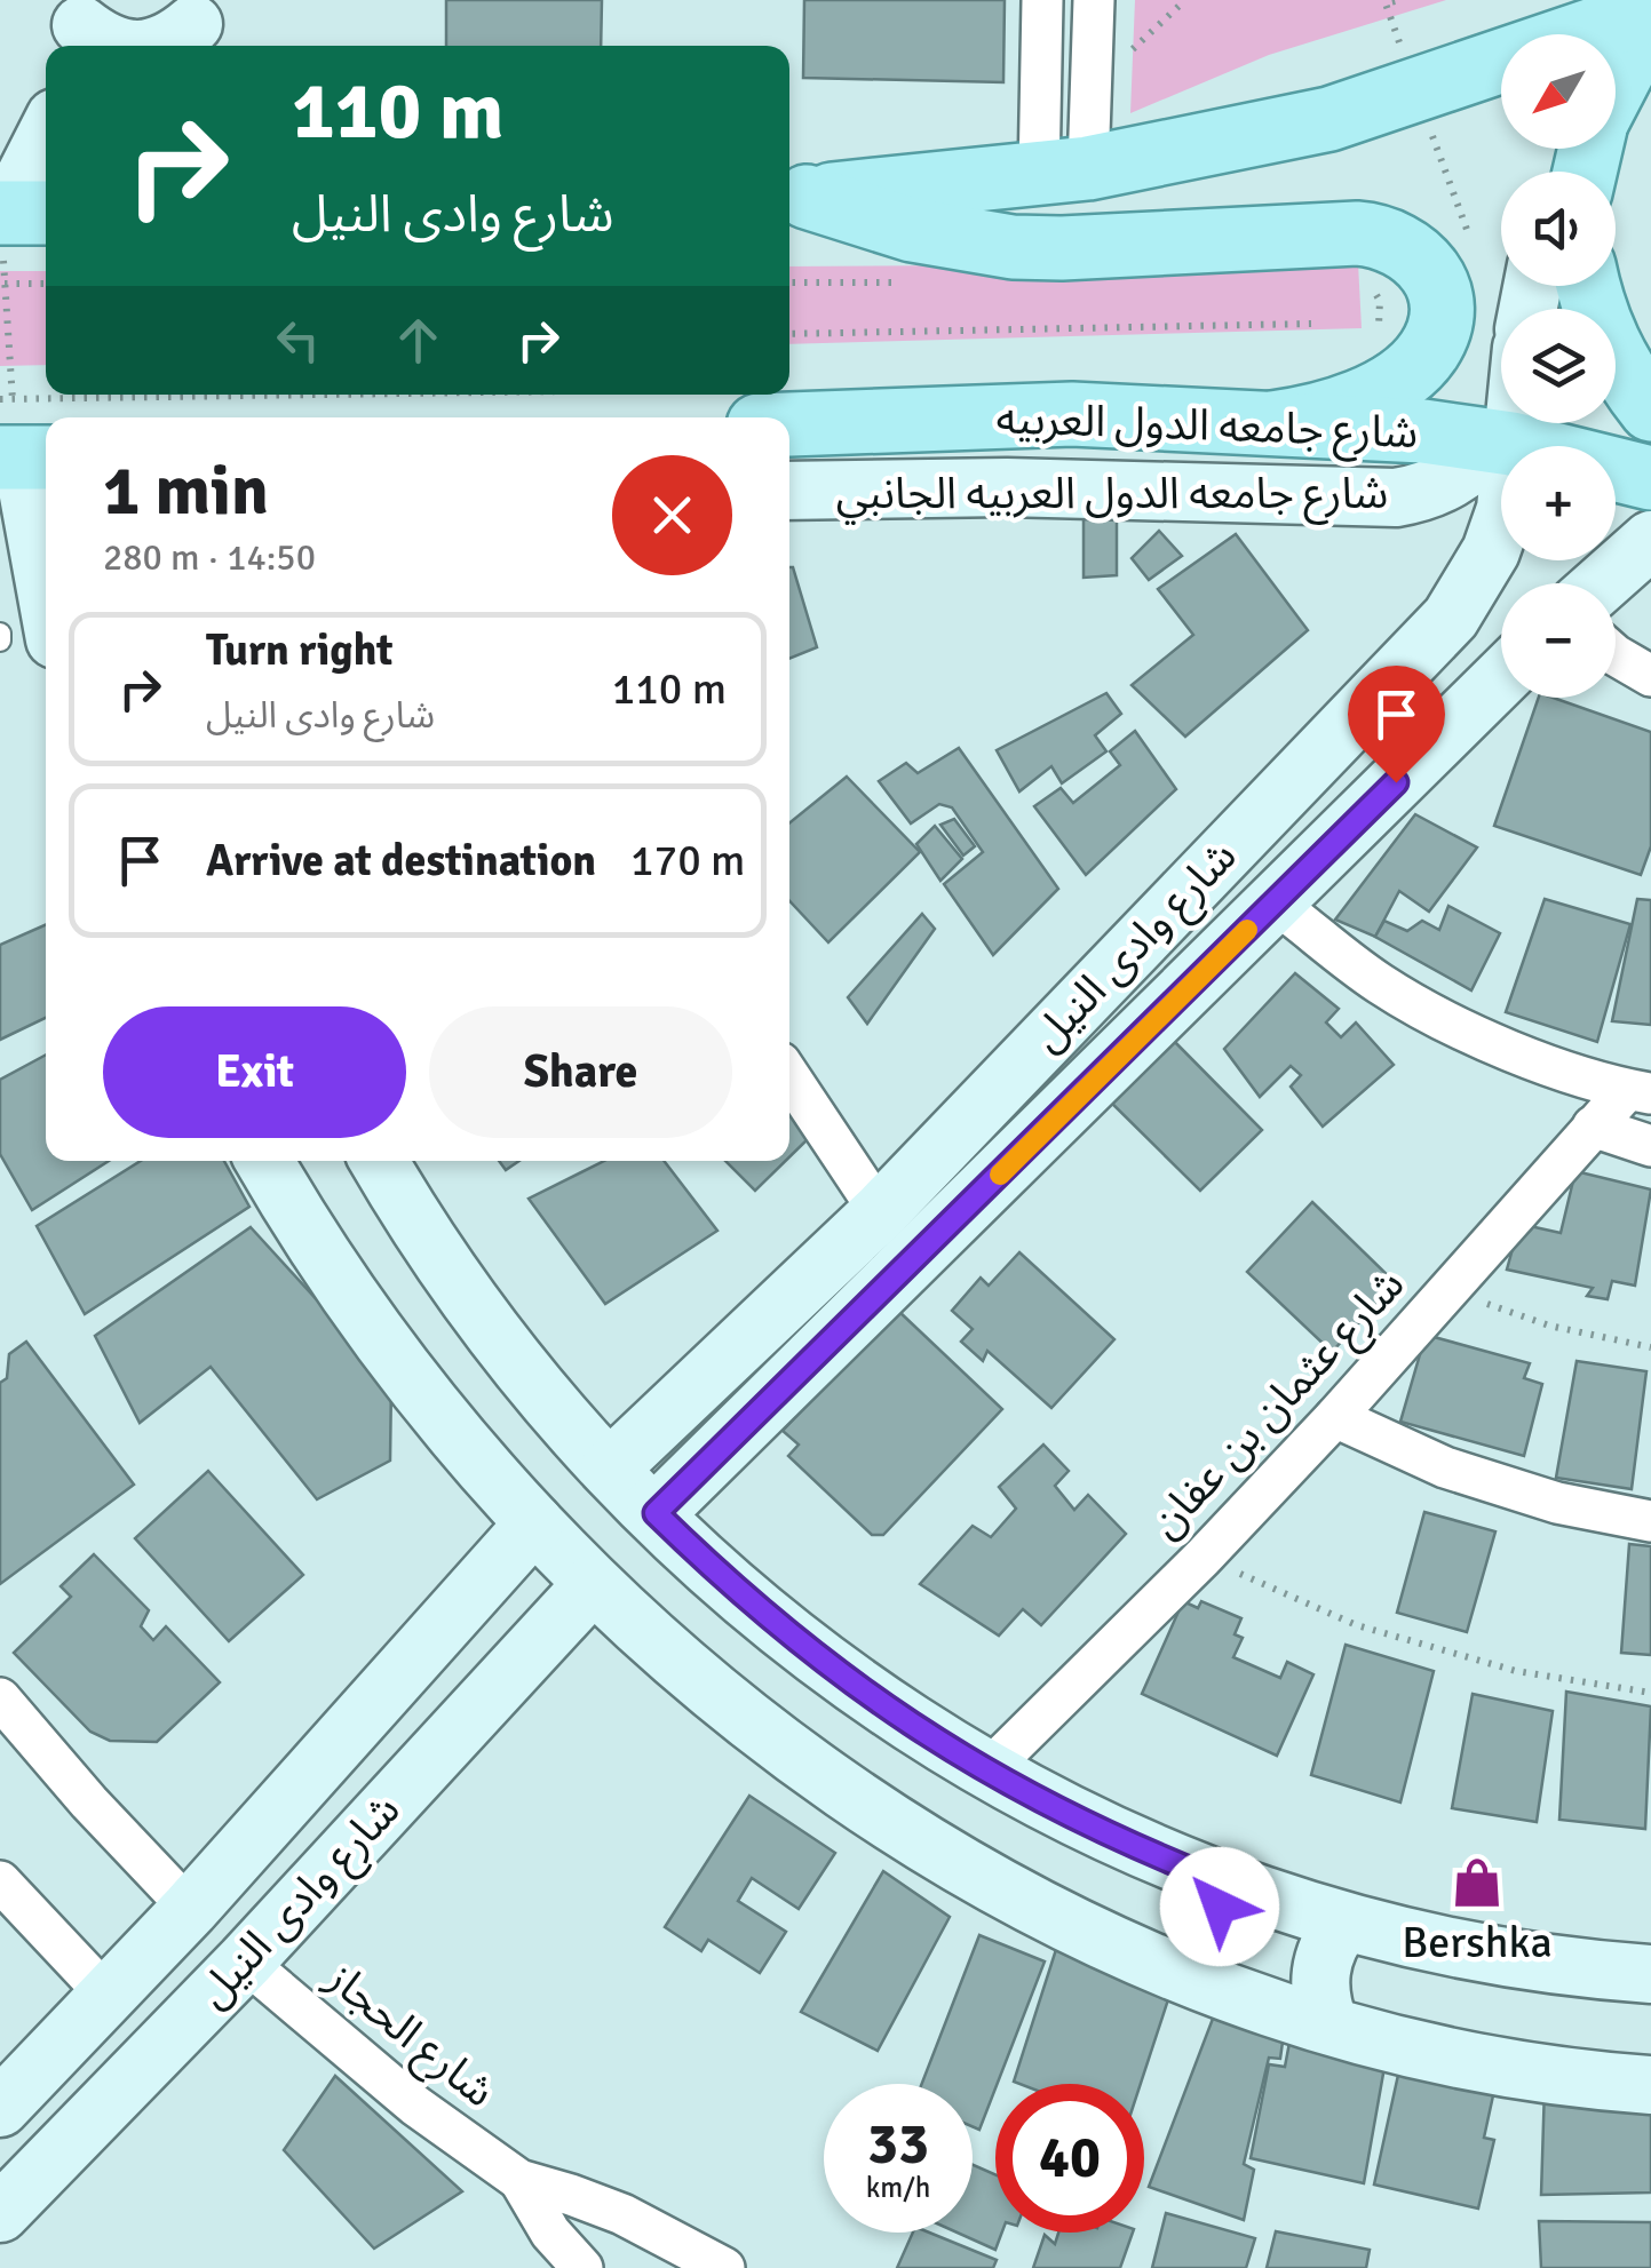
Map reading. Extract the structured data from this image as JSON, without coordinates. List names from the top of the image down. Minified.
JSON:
{"streets":{"main road":["شارع جامعه الدول العربيه"],"street":["شارع جامعه الدول العربيه الجانبي","شارع وادى النيل","شارع عثمان بن عفان","شارع الحجاز"]},"crossings":[["شارع جامعه الدول العربيه","شارع جامعه الدول العربيه الجانبي"],["شارع جامعه الدول العربيه","شارع وادى النيل"],["شارع جامعه الدول العربيه الجانبي","شارع وادى النيل"],["شارع وادى النيل","شارع الحجاز"]],"places":{"shop":["Bershka"]},"north":"bottom left","page":{"map_buttons":["+","−"],"turn":["110 m","شارع وادى النيل"],"heading":["1 min","280 m · 14:50"],"list":[{"name":"Turn right","note":"شارع وادى النيل","value":"110 m"},{"name":"Arrive at destination","value":"170 m"}],"buttons":["Exit","Share"],"speed":"33 km/h","limit":"40"}}
